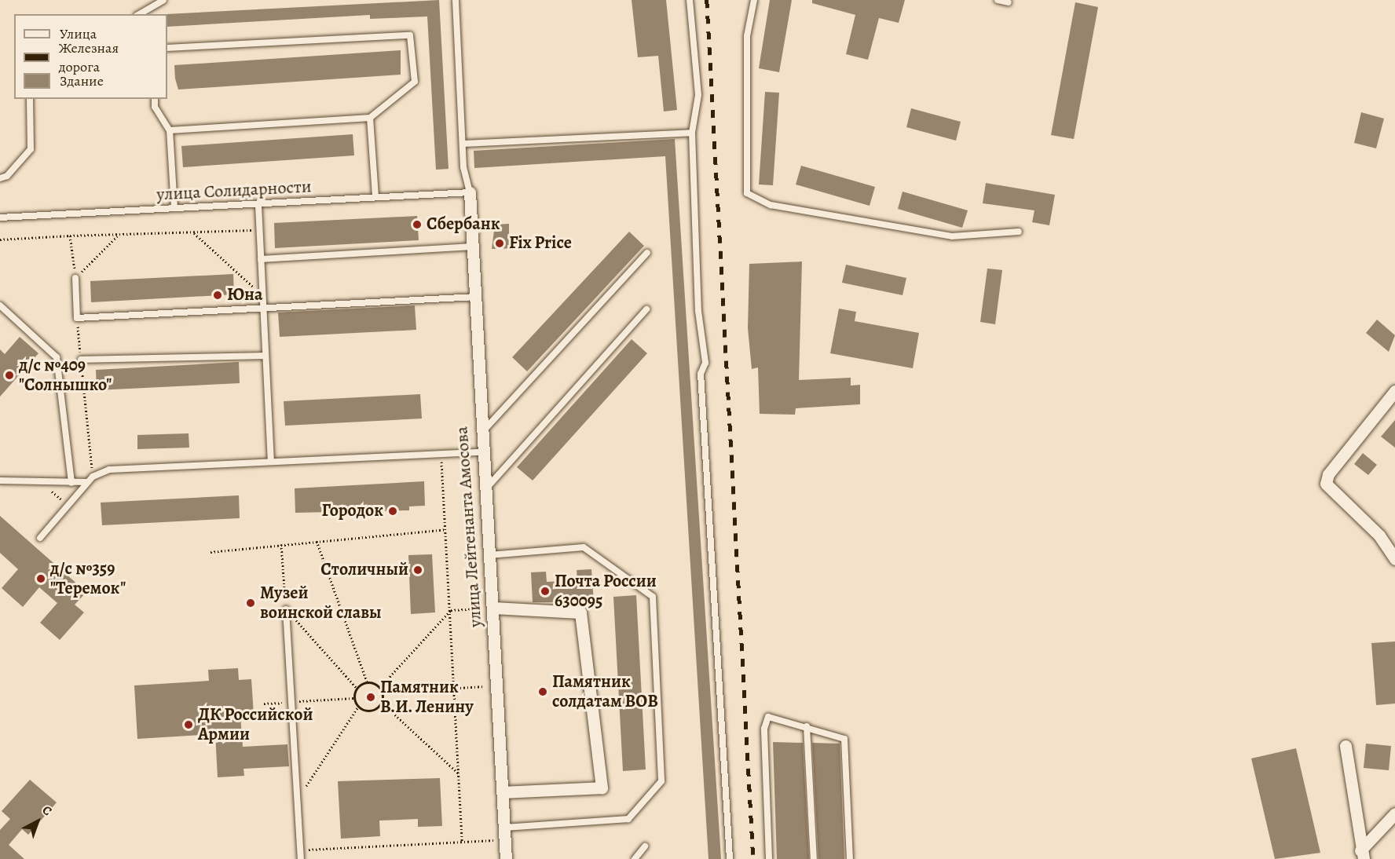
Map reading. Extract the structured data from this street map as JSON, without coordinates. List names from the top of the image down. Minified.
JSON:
{"streets":{"street":["улица Лейтенанта Амосова"],"lane":["улица Солидарности"]},"crossings":[["улица Солидарности","улица Лейтенанта Амосова"]],"places":["Сбербанк","Fix Price","Юна","д/с №409 \"Солнышко\"","Городок","Столичный","д/с №359 \"Теремок\"","Почта России 630095","Музей воинской славы","Памятник солдатам ВОВ","Памятник В.И. Ленину","ДК Российской Армии"],"legend":["Улица","Железная дорога","Здание"],"north":"top right"}
